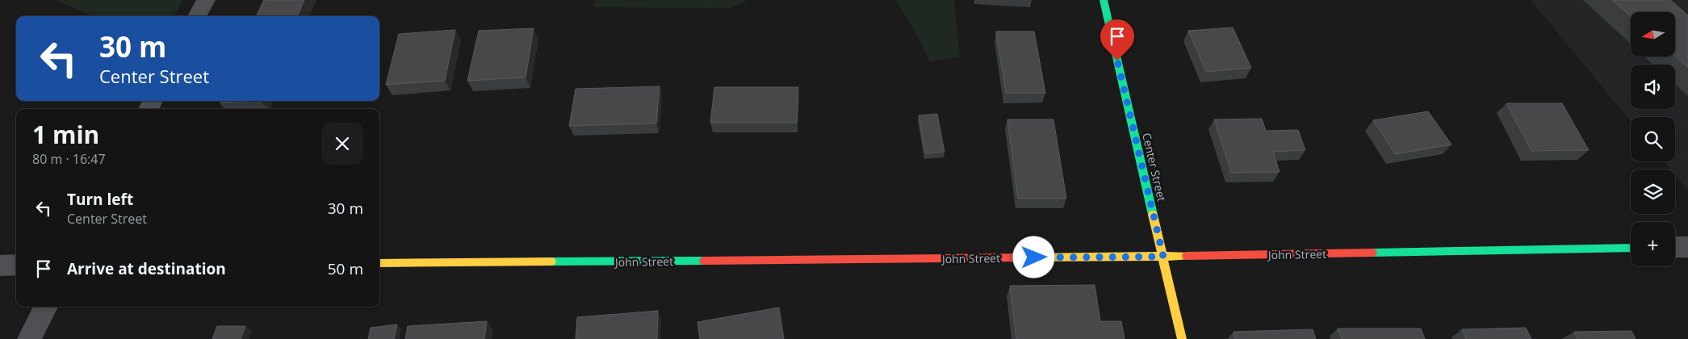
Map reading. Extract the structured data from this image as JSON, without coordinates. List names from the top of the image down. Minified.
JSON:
{"streets":{"street":["Center Street","John Street"]},"crossings":[["Center Street","John Street"]],"north":"left","page":{"map_buttons":"+","turn":["30 m","Center Street"],"heading":["1 min","80 m · 16:47"],"list":[{"name":"Turn left","note":"Center Street","value":"30 m"},{"name":"Arrive at destination","value":"50 m"}]}}
